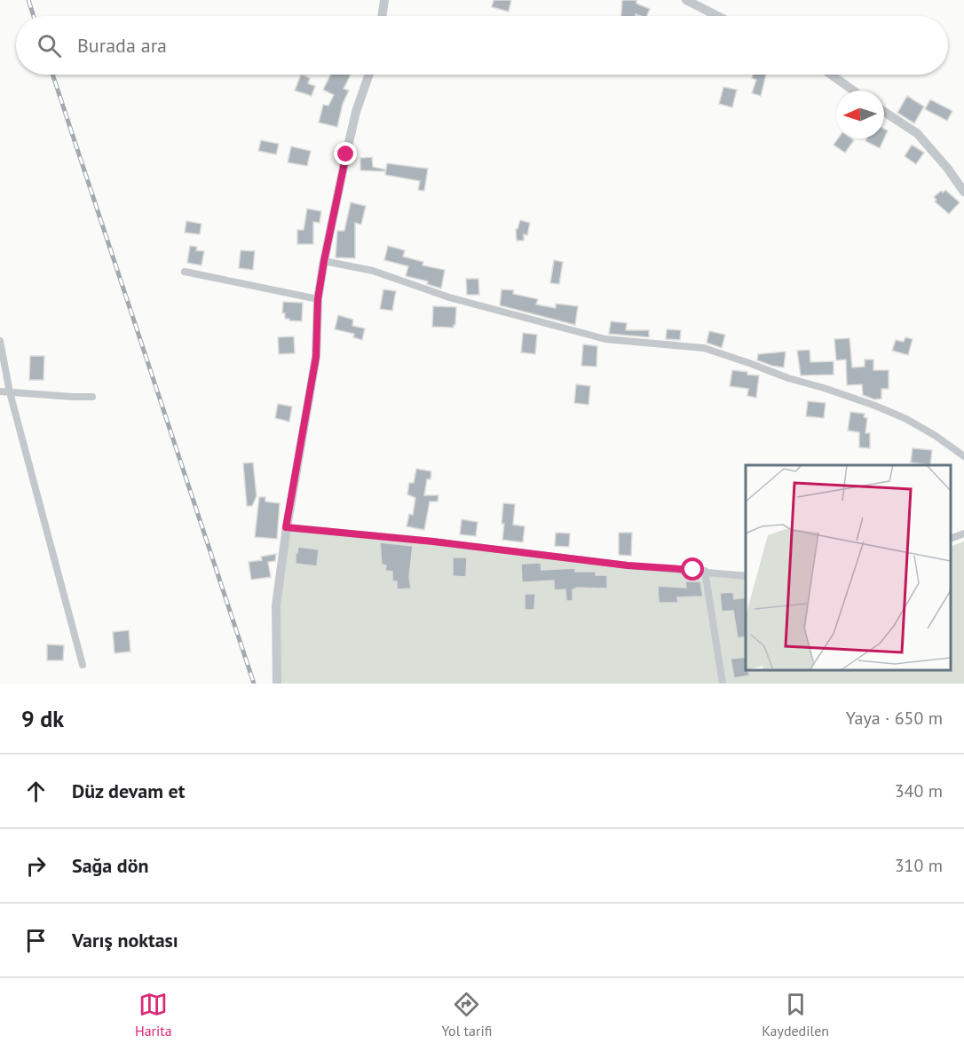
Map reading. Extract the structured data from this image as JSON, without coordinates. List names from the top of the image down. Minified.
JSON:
{"north":"left","page":{"search":"Burada ara","heading":["9 dk","Yaya · 650 m"],"list":[["Düz devam et","340 m"],["Sağa dön","310 m"],"Varış noktası"],"nav":["Harita","Yol tarifi","Kaydedilen"]}}
